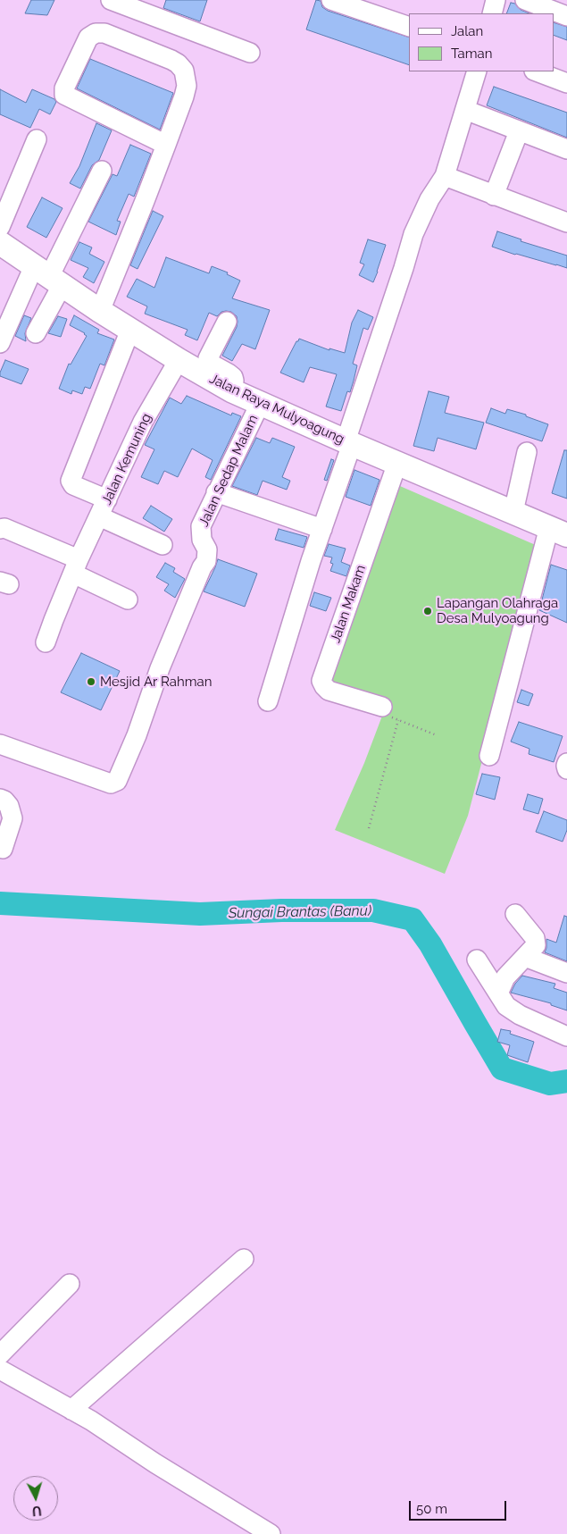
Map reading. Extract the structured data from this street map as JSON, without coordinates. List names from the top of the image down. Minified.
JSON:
{"streets":{"main road":["Jalan Raya Mulyoagung"],"street":["Jalan Kemuning","Jalan Sedap Malam","Jalan Makam"]},"crossings":[["Jalan Raya Mulyoagung","Jalan Kemuning"],["Jalan Raya Mulyoagung","Jalan Sedap Malam"],["Jalan Raya Mulyoagung","Jalan Makam"]],"water":["Sungai Brantas (Banu)"],"places":["Lapangan Olahraga Desa Mulyoagung","Mesjid Ar Rahman"],"legend":["Jalan","Taman"],"scale_bar":"50 m","north":"bottom"}
